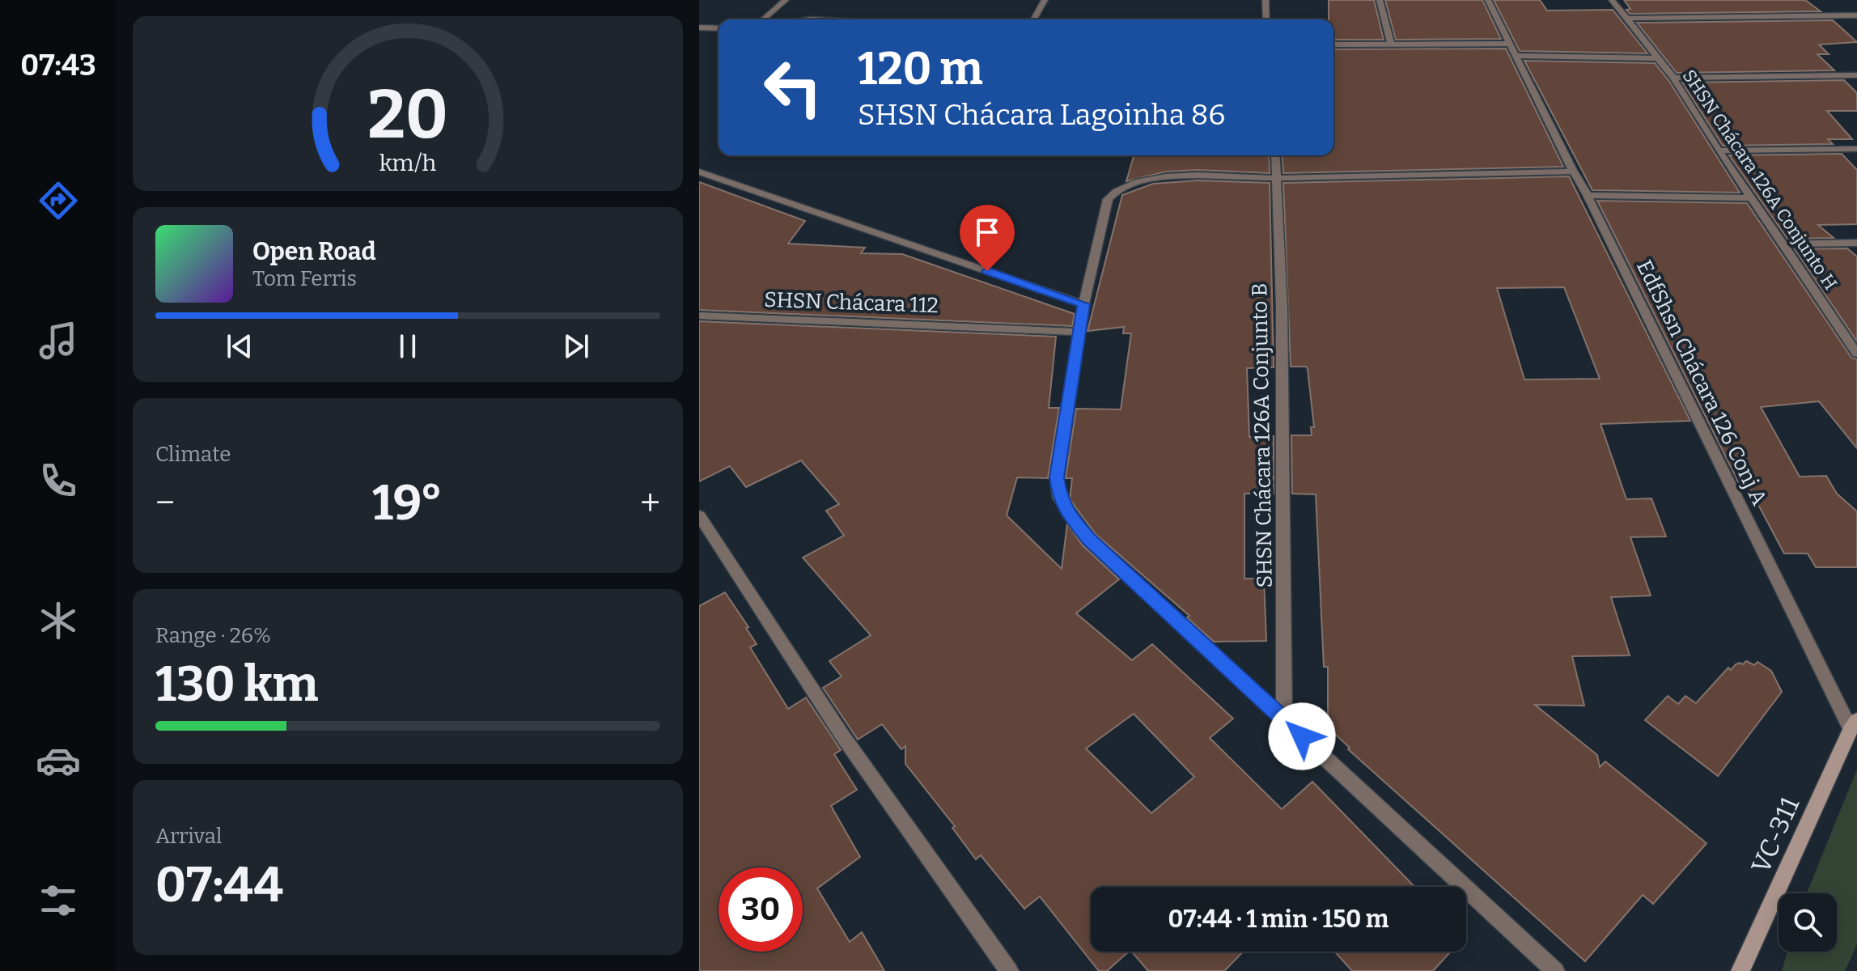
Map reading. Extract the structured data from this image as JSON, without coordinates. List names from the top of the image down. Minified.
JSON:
{"streets":{"main road":["VC-311"],"street":["SHSN Chácara 126A Conjunto H","SHSN Chácara 112","EdfShsn Chácara 126 Conj A","SHSN Chácara 126A Conjunto B"]},"crossings":[["EdfShsn Chácara 126 Conj A","VC-311"]],"page":{"tabs":"07:43","turn":["120 m","SHSN Chácara Lagoinha 86"],"song":["Open Road","Tom Ferris"],"tile":["Climate",["Range · 26%","130 km"],["Arrival","07:44"]],"heat":["−","19°","+"],"limit":"30","trip":"07:44 · 1 min · 150 m","gauge":["20","km/h"]}}
